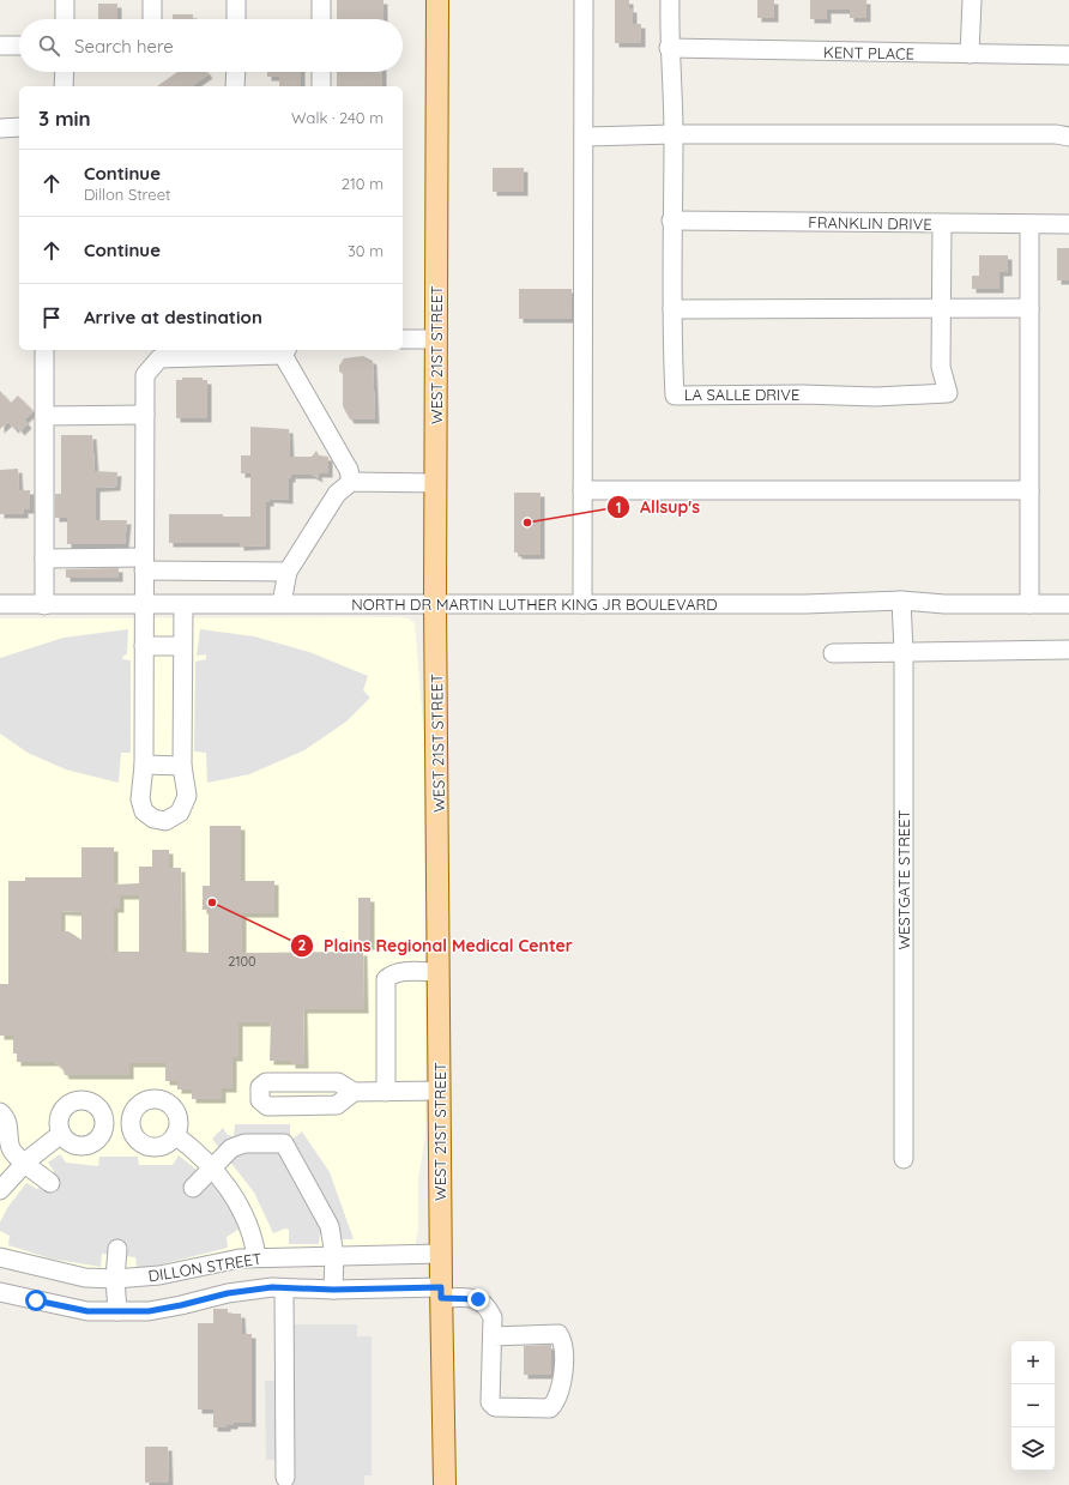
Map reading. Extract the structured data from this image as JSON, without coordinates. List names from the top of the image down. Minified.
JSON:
{"streets":{"main road":["WEST 21ST STREET"],"street":["KENT PLACE","FRANKLIN DRIVE","LA SALLE DRIVE","NORTH DR MARTIN LUTHER KING JR BOULEVARD","WESTGATE STREET","DILLON STREET"]},"crossings":[["KENT PLACE","LA SALLE DRIVE"],["FRANKLIN DRIVE","LA SALLE DRIVE"],["WEST 21ST STREET","NORTH DR MARTIN LUTHER KING JR BOULEVARD"],["WEST 21ST STREET","DILLON STREET"],["NORTH DR MARTIN LUTHER KING JR BOULEVARD","WESTGATE STREET"]],"places":["Allsup's","Plains Regional Medical Center"],"house_numbers":["2100"],"page":{"search":"Search here","heading":["3 min","Walk · 240 m"],"list":[["Continue","Dillon Street","210 m"],["Continue","30 m"],"Arrive at destination"],"map_buttons":["+","−"]}}
